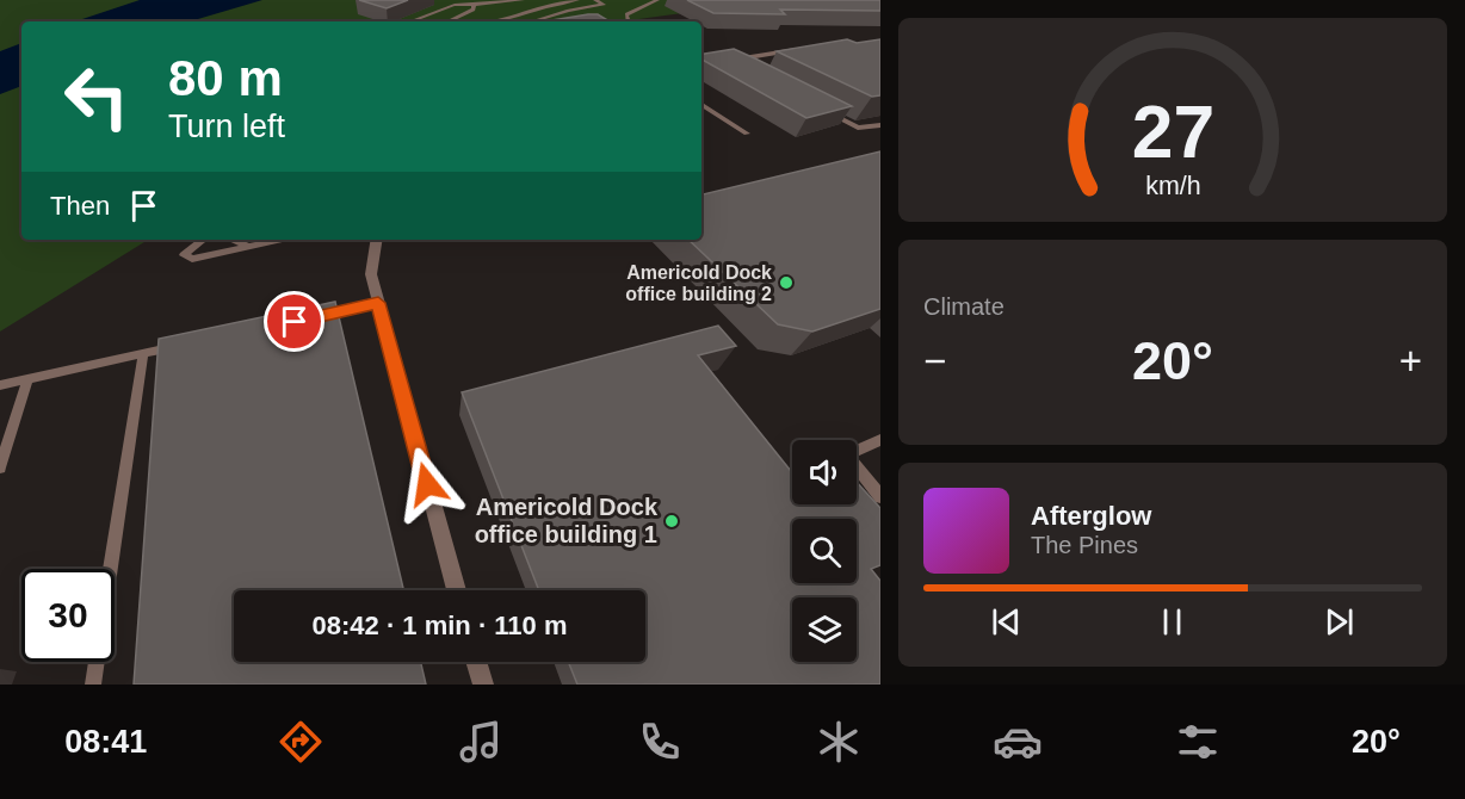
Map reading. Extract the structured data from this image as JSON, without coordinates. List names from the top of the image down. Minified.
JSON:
{"places":["Americold Dock office building 2","Americold Dock office building 1"],"page":{"turn":["80 m","Turn left"],"then":"Then","tile":"Climate","heat":["−","20°","+"],"song":["Afterglow","The Pines"],"limit":"30","trip":"08:42 · 1 min · 110 m","tabs":["08:41","20°"],"gauge":["27","km/h"]}}
